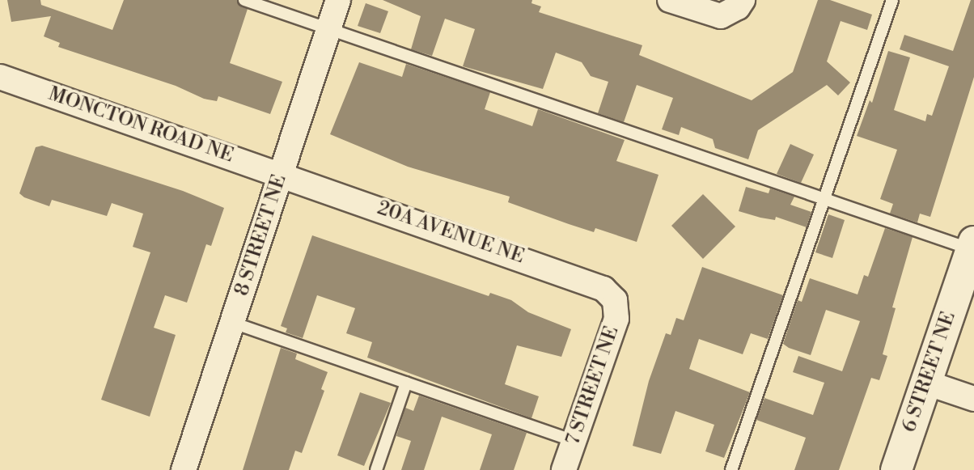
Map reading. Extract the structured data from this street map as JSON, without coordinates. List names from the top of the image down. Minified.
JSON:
{"streets":{"street":["MONCTON ROAD NE","20A AVENUE NE","8 STREET NE","6 STREET NE","7 STREET NE"]},"crossings":[["MONCTON ROAD NE","20A AVENUE NE"],["MONCTON ROAD NE","8 STREET NE"],["20A AVENUE NE","8 STREET NE"],["20A AVENUE NE","7 STREET NE"]]}
